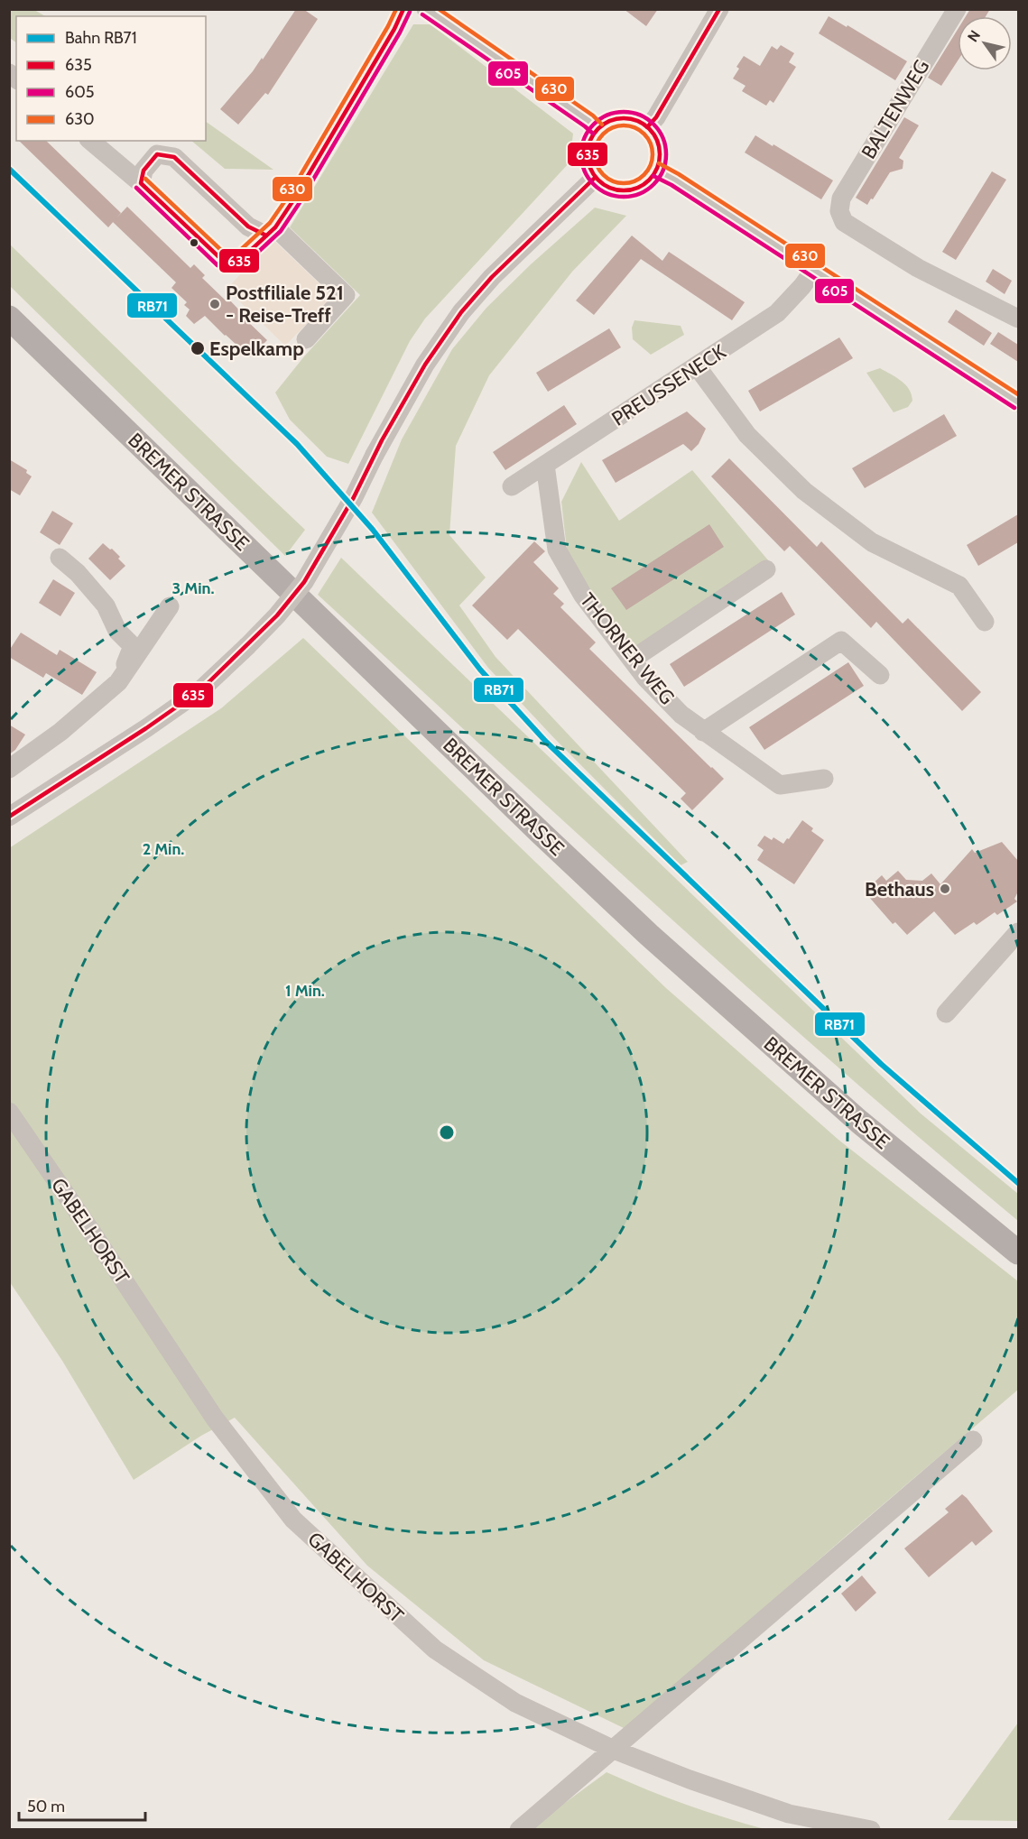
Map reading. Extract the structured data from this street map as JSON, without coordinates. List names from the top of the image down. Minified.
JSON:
{"streets":{"main road":["BREMER STRASSE"],"street":["BALTENWEG","PREUSSENECK","THORNER WEG","GABELHORST"]},"crossings":[["PREUSSENECK","THORNER WEG"]],"places":["Postfiliale 521 - Reise-Treff","Espelkamp","Bethaus"],"lines":["transit line 635","transit line 630","transit line 605","rail line RB71"],"legend":["Bahn RB71","635","605","630"],"scale_bar":"50 m","north":"top left","rings":["3 Min.","2 Min.","1 Min."]}
